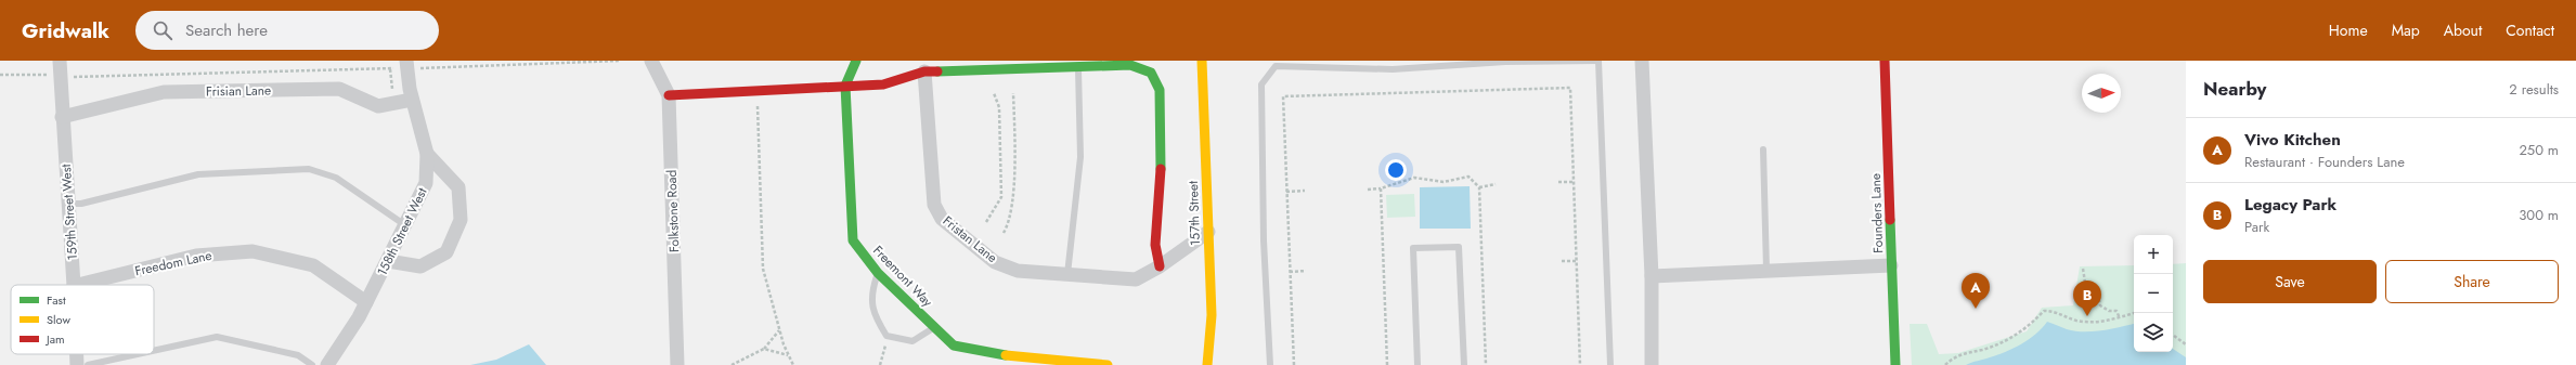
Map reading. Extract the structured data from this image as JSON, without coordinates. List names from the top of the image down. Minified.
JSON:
{"streets":{"street":["Frisian Lane","Folkstone Road","159th Street West","157th Street","Founders Lane","158th Street West","Fristan Lane","Freedom Lane","Freemont Way"]},"crossings":[["Frisian Lane","159th Street West"],["Frisian Lane","158th Street West"],["157th Street","Fristan Lane"],["158th Street West","Freedom Lane"]],"legend":["Fast","Slow","Jam"],"north":"right","page":{"header":"Gridwalk","search":"Search here","nav":["Home","Map","About","Contact"],"heading":["Nearby","2 results"],"list":[{"mark":"A","name":"Vivo Kitchen","note":"Restaurant · Founders Lane","value":"250 m"},{"mark":"B","name":"Legacy Park","note":"Park","value":"300 m"}],"map_buttons":["+","−"],"buttons":["Save","Share"],"pins":["A","B"]}}
